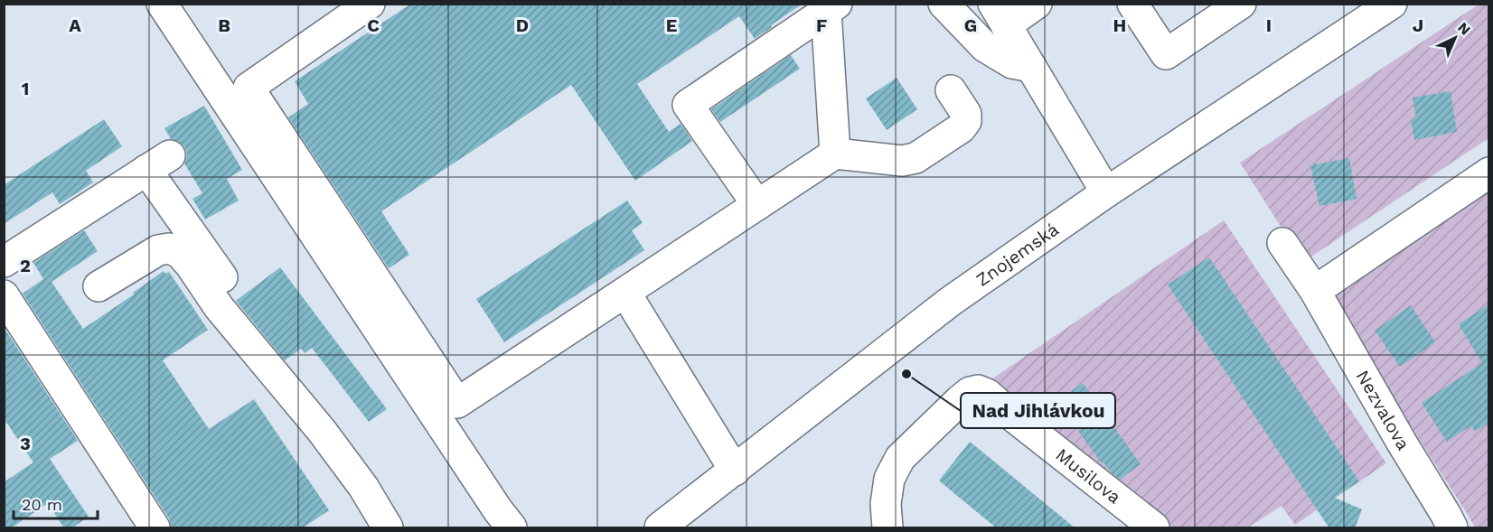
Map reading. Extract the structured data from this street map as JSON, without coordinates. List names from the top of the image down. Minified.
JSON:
{"streets":{"street":["Znojemská","Nezvalova","Musilova"]},"places":["Nad Jihlávkou"],"scale_bar":"20 m","north":"top right","grid":{"columns":["A","B","C","D","E","F","G","H","I","J"],"rows":["1","2","3"]}}
